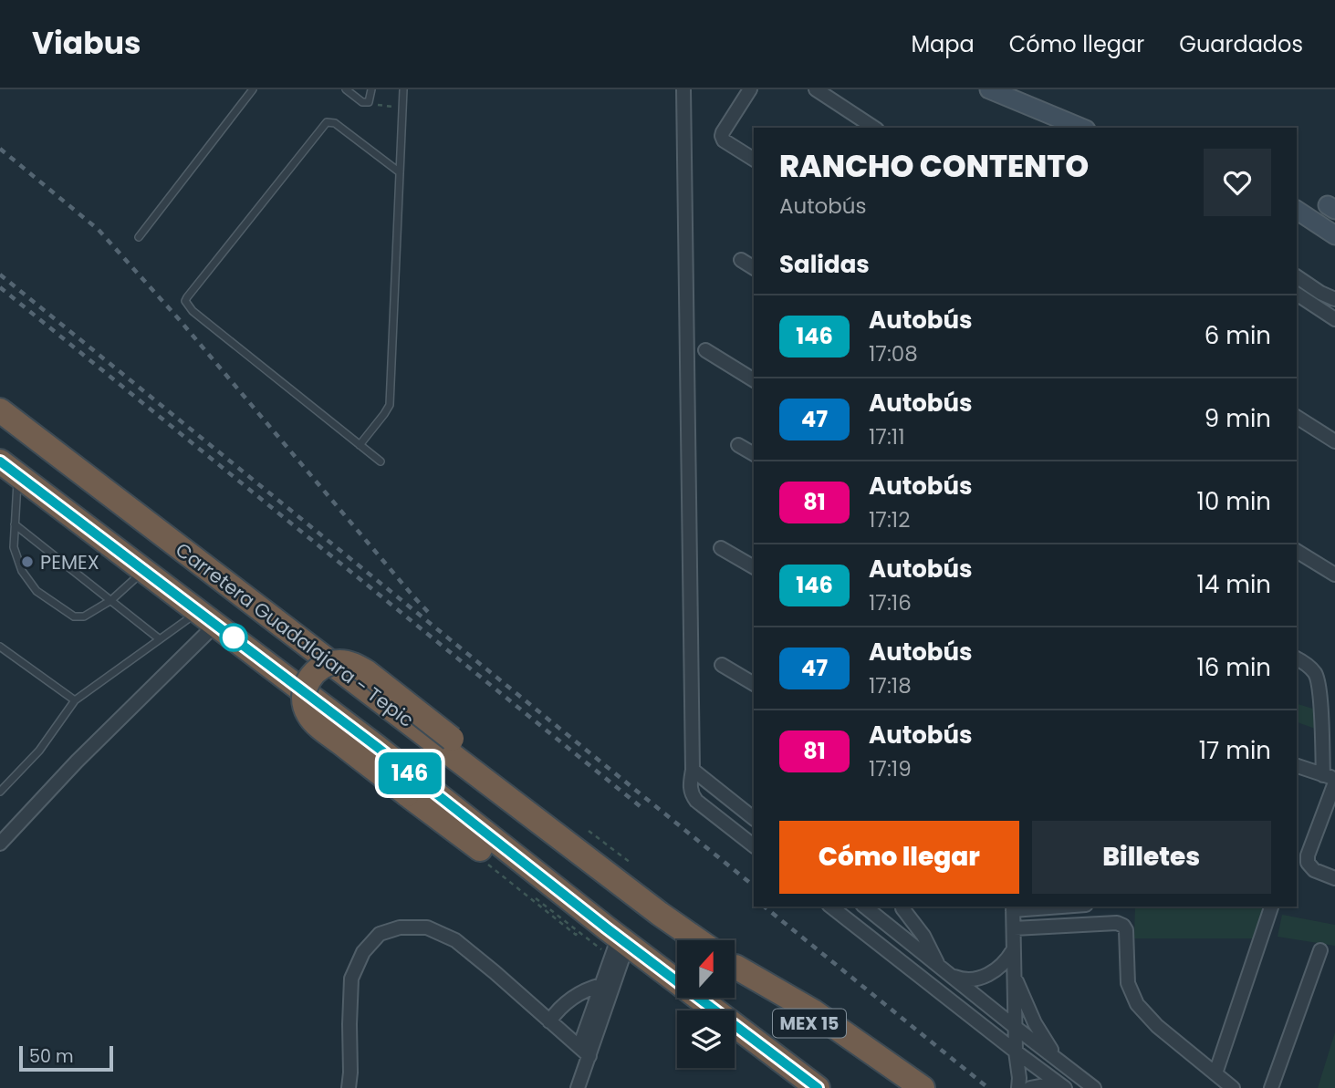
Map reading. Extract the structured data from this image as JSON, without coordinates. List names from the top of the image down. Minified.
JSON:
{"streets":{"highway":["Carretera Guadalajara - Tepic","MEX 15"]},"places":["PEMEX"],"lines":["bus line 146"],"scale_bar":"50 m","north":"top","page":{"header":"Viabus","nav":["Mapa","Cómo llegar","Guardados"],"on_map":"146","heading":[["RANCHO CONTENTO","Autobús"],"Salidas"],"list":[{"mark":"146","name":"Autobús","note":"17:08","value":"6 min"},{"mark":"47","name":"Autobús","note":"17:11","value":"9 min"},{"mark":"81","name":"Autobús","note":"17:12","value":"10 min"},{"mark":"146","name":"Autobús","note":"17:16","value":"14 min"},{"mark":"47","name":"Autobús","note":"17:18","value":"16 min"},{"mark":"81","name":"Autobús","note":"17:19","value":"17 min"}],"buttons":["Cómo llegar","Billetes"],"scale":"50 m"}}
